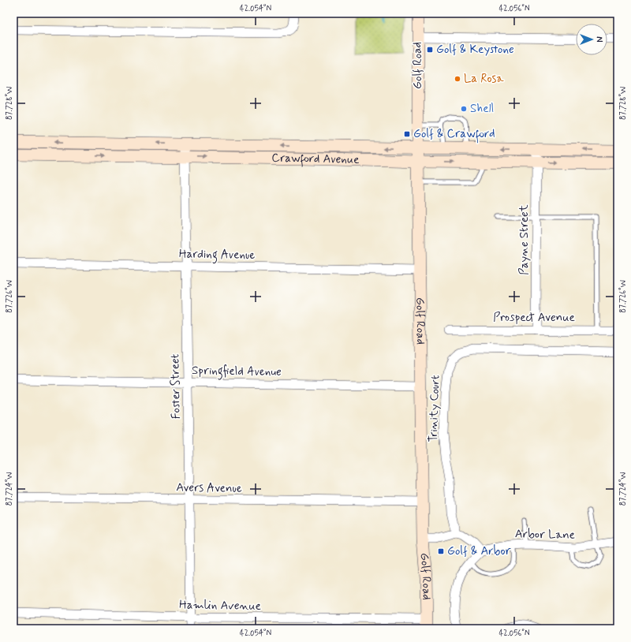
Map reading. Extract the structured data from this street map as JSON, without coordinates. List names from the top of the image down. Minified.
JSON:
{"streets":{"main road":["Golf Road","Crawford Avenue"],"street":["Payne Street","Harding Avenue","Prospect Avenue","Springfield Avenue","Foster Street","Trinity Court","Avers Avenue","Arbor Lane","Hamlin Avenue"]},"crossings":[["Golf Road","Crawford Avenue"],["Golf Road","Harding Avenue"],["Golf Road","Springfield Avenue"],["Golf Road","Avers Avenue"],["Golf Road","Hamlin Avenue"],["Crawford Avenue","Payne Street"],["Crawford Avenue","Foster Street"],["Payne Street","Prospect Avenue"],["Harding Avenue","Foster Street"],["Springfield Avenue","Foster Street"],["Foster Street","Avers Avenue"],["Foster Street","Hamlin Avenue"]],"places":{"transit":["Golf & Keystone","Golf & Crawford","Golf & Arbor"],"other":["La Rosa","Shell"]},"north":"right","coordinates":["42.054°N","42.056°N","87.728°W","87.726°W","87.724°W"]}
